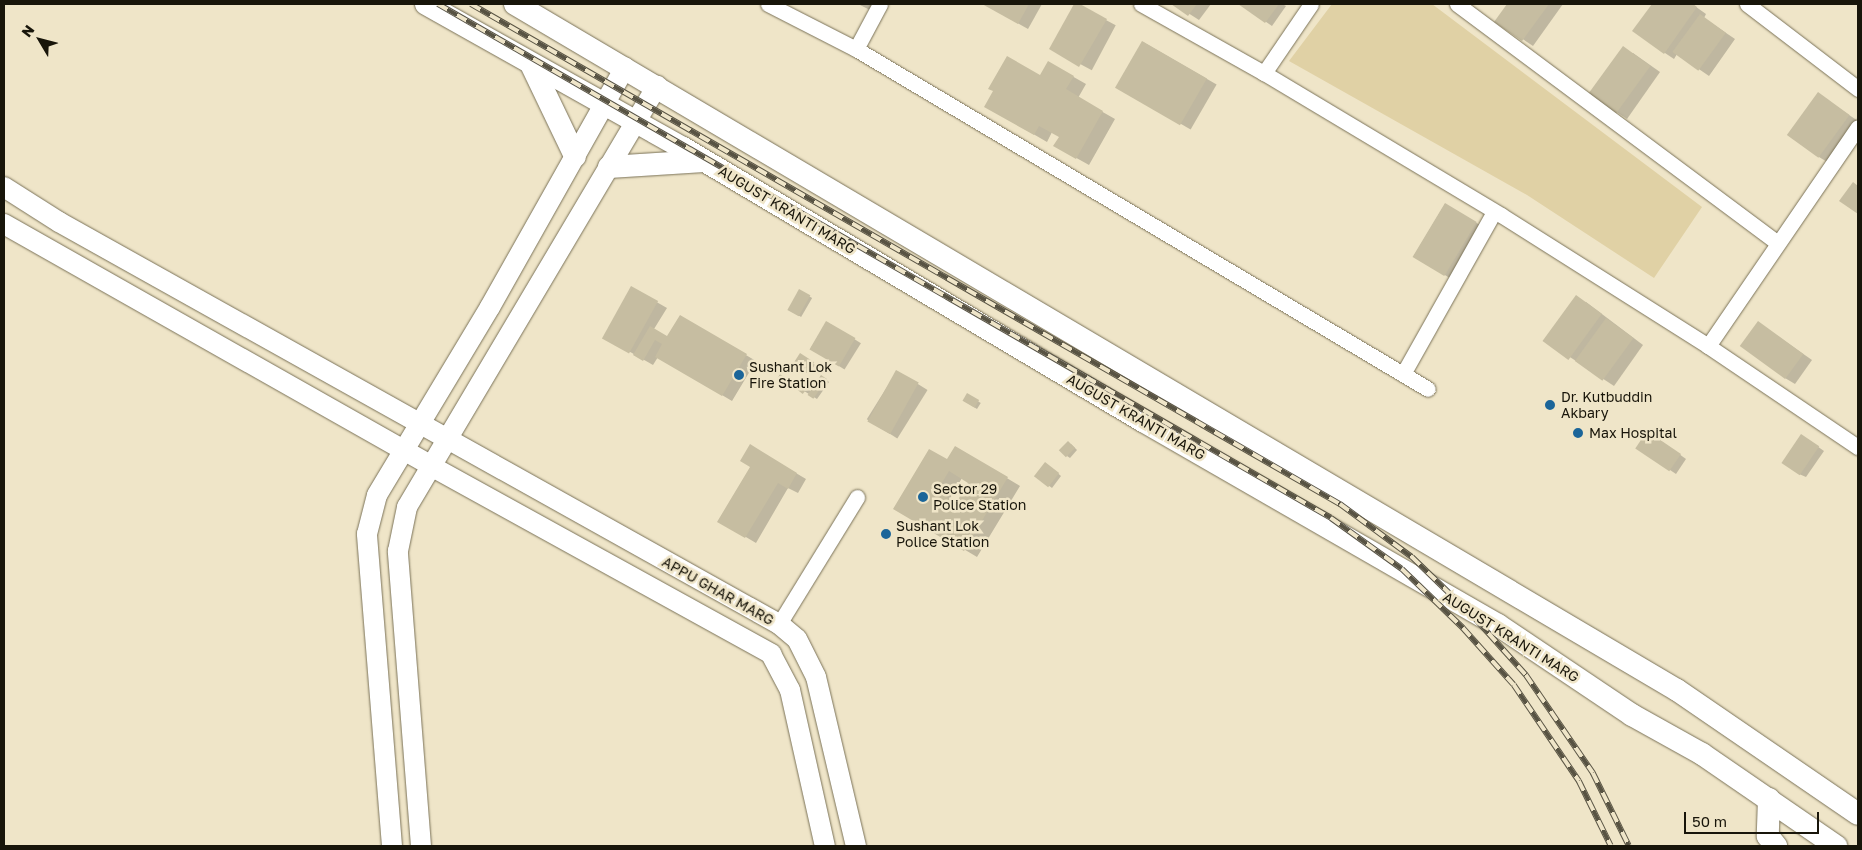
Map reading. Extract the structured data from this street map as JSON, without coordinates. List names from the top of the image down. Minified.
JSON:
{"streets":{"main road":["AUGUST KRANTI MARG"],"street":["APPU GHAR MARG"]},"places":["Sushant Lok Fire Station","Dr. Kutbuddin Akbary","Max Hospital","Sector 29 Police Station","Sushant Lok Police Station"],"scale_bar":"50 m","north":"top left"}
